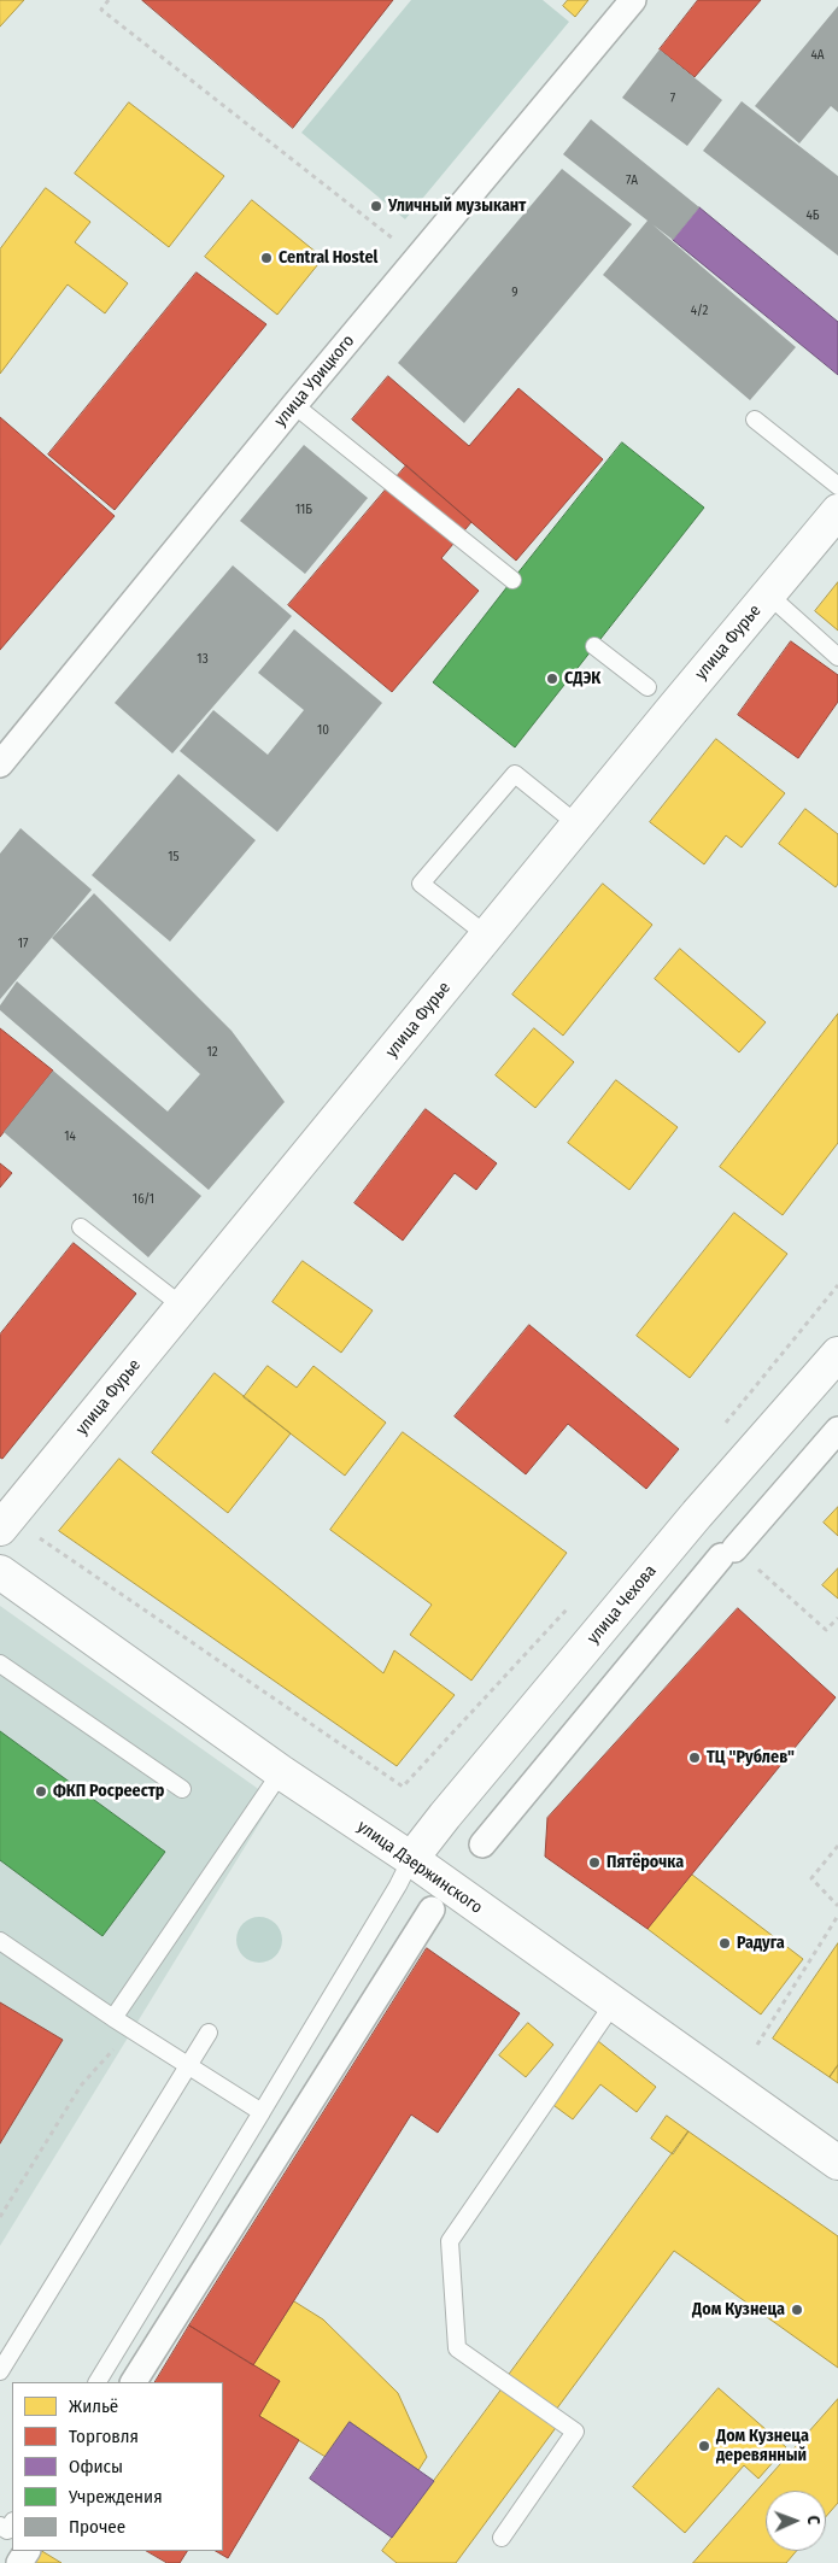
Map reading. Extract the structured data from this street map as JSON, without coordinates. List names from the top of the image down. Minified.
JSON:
{"streets":{"street":["улица Урицкого","улица Фурье","улица Чехова","улица Дзержинского"]},"crossings":[["улица Чехова","улица Дзержинского"]],"places":["Уличный музыкант","Central Hostel","СДЭК","ТЦ \"Рублев\"","ФКП Росреестр","Пятёрочка","Радуга","Дом Кузнеца","Дом Кузнеца деревянный"],"house_numbers":["4А","7","7А","4Б","9","4/2","11Б","13","10","15","17","12","14","16/1"],"legend":["Жильё","Торговля","Офисы","Учреждения","Прочее"],"north":"right"}
